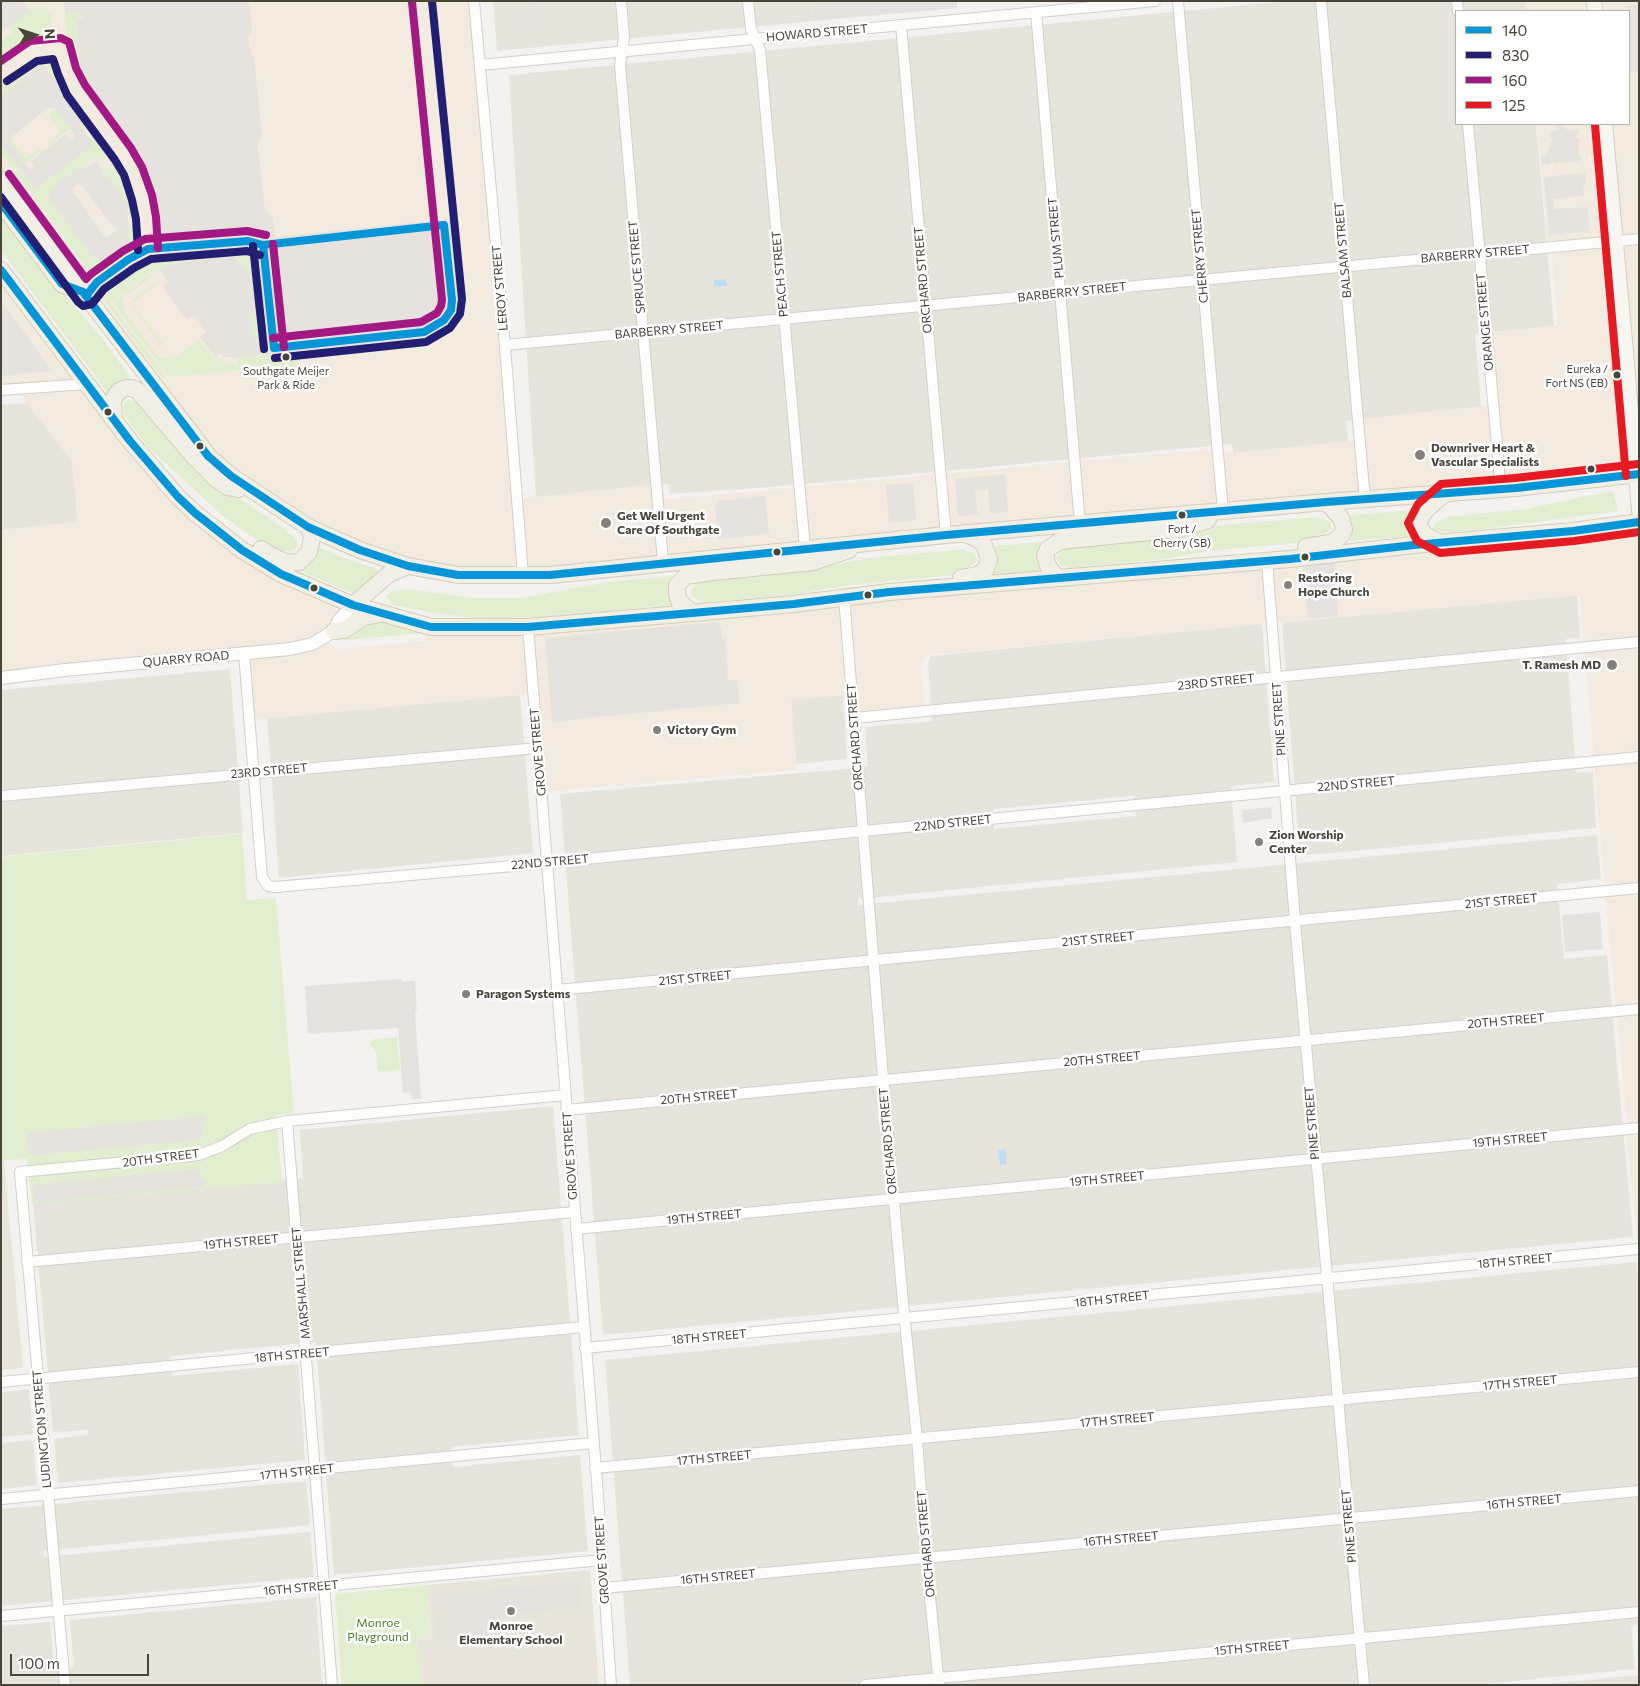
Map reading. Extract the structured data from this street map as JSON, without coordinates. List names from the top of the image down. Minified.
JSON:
{"streets":{"street":["HOWARD STREET","PLUM STREET","BALSAM STREET","BARBERRY STREET","CHERRY STREET","SPRUCE STREET","PEACH STREET","ORCHARD STREET","LEROY STREET","ORANGE STREET","QUARRY ROAD","23RD STREET","PINE STREET","GROVE STREET","22ND STREET","21ST STREET","20TH STREET","19TH STREET","18TH STREET","MARSHALL STREET","17TH STREET","LUDINGTON STREET","16TH STREET","15TH STREET"]},"crossings":[["HOWARD STREET","PLUM STREET"],["HOWARD STREET","SPRUCE STREET"],["HOWARD STREET","PEACH STREET"],["HOWARD STREET","ORCHARD STREET"],["HOWARD STREET","LEROY STREET"],["PLUM STREET","BARBERRY STREET"],["BALSAM STREET","BARBERRY STREET"],["BARBERRY STREET","CHERRY STREET"],["BARBERRY STREET","SPRUCE STREET"],["BARBERRY STREET","PEACH STREET"],["BARBERRY STREET","ORCHARD STREET"],["BARBERRY STREET","LEROY STREET"],["BARBERRY STREET","ORANGE STREET"],["ORCHARD STREET","23RD STREET"],["ORCHARD STREET","22ND STREET"],["ORCHARD STREET","21ST STREET"],["ORCHARD STREET","20TH STREET"],["ORCHARD STREET","19TH STREET"],["ORCHARD STREET","18TH STREET"],["ORCHARD STREET","17TH STREET"],["ORCHARD STREET","16TH STREET"],["ORCHARD STREET","15TH STREET"],["23RD STREET","PINE STREET"],["23RD STREET","GROVE STREET"],["23RD STREET","22ND STREET"],["PINE STREET","22ND STREET"],["PINE STREET","21ST STREET"],["PINE STREET","20TH STREET"],["PINE STREET","19TH STREET"],["PINE STREET","18TH STREET"],["PINE STREET","17TH STREET"],["PINE STREET","16TH STREET"],["PINE STREET","15TH STREET"],["GROVE STREET","22ND STREET"],["GROVE STREET","21ST STREET"],["GROVE STREET","20TH STREET"],["GROVE STREET","19TH STREET"],["GROVE STREET","18TH STREET"],["GROVE STREET","17TH STREET"],["GROVE STREET","16TH STREET"],["20TH STREET","MARSHALL STREET"],["20TH STREET","LUDINGTON STREET"],["19TH STREET","MARSHALL STREET"],["19TH STREET","LUDINGTON STREET"],["18TH STREET","MARSHALL STREET"],["18TH STREET","LUDINGTON STREET"],["MARSHALL STREET","17TH STREET"],["MARSHALL STREET","16TH STREET"],["17TH STREET","LUDINGTON STREET"],["LUDINGTON STREET","16TH STREET"]],"parks":["Monroe Playground"],"places":["Southgate Meijer Park & Ride","Eureka / Fort NS (EB)","Downriver Heart & Vascular Specialists","Fort / Cherry (SB)","Get Well Urgent Care Of Southgate","Restoring Hope Church","T. Ramesh MD","Victory Gym","Zion Worship Center","Paragon Systems","Monroe Elementary School"],"lines":["transit line 830","transit line 160","transit line 125","transit line 140"],"legend":["140","830","160","125"],"scale_bar":"100 m","north":"right"}
